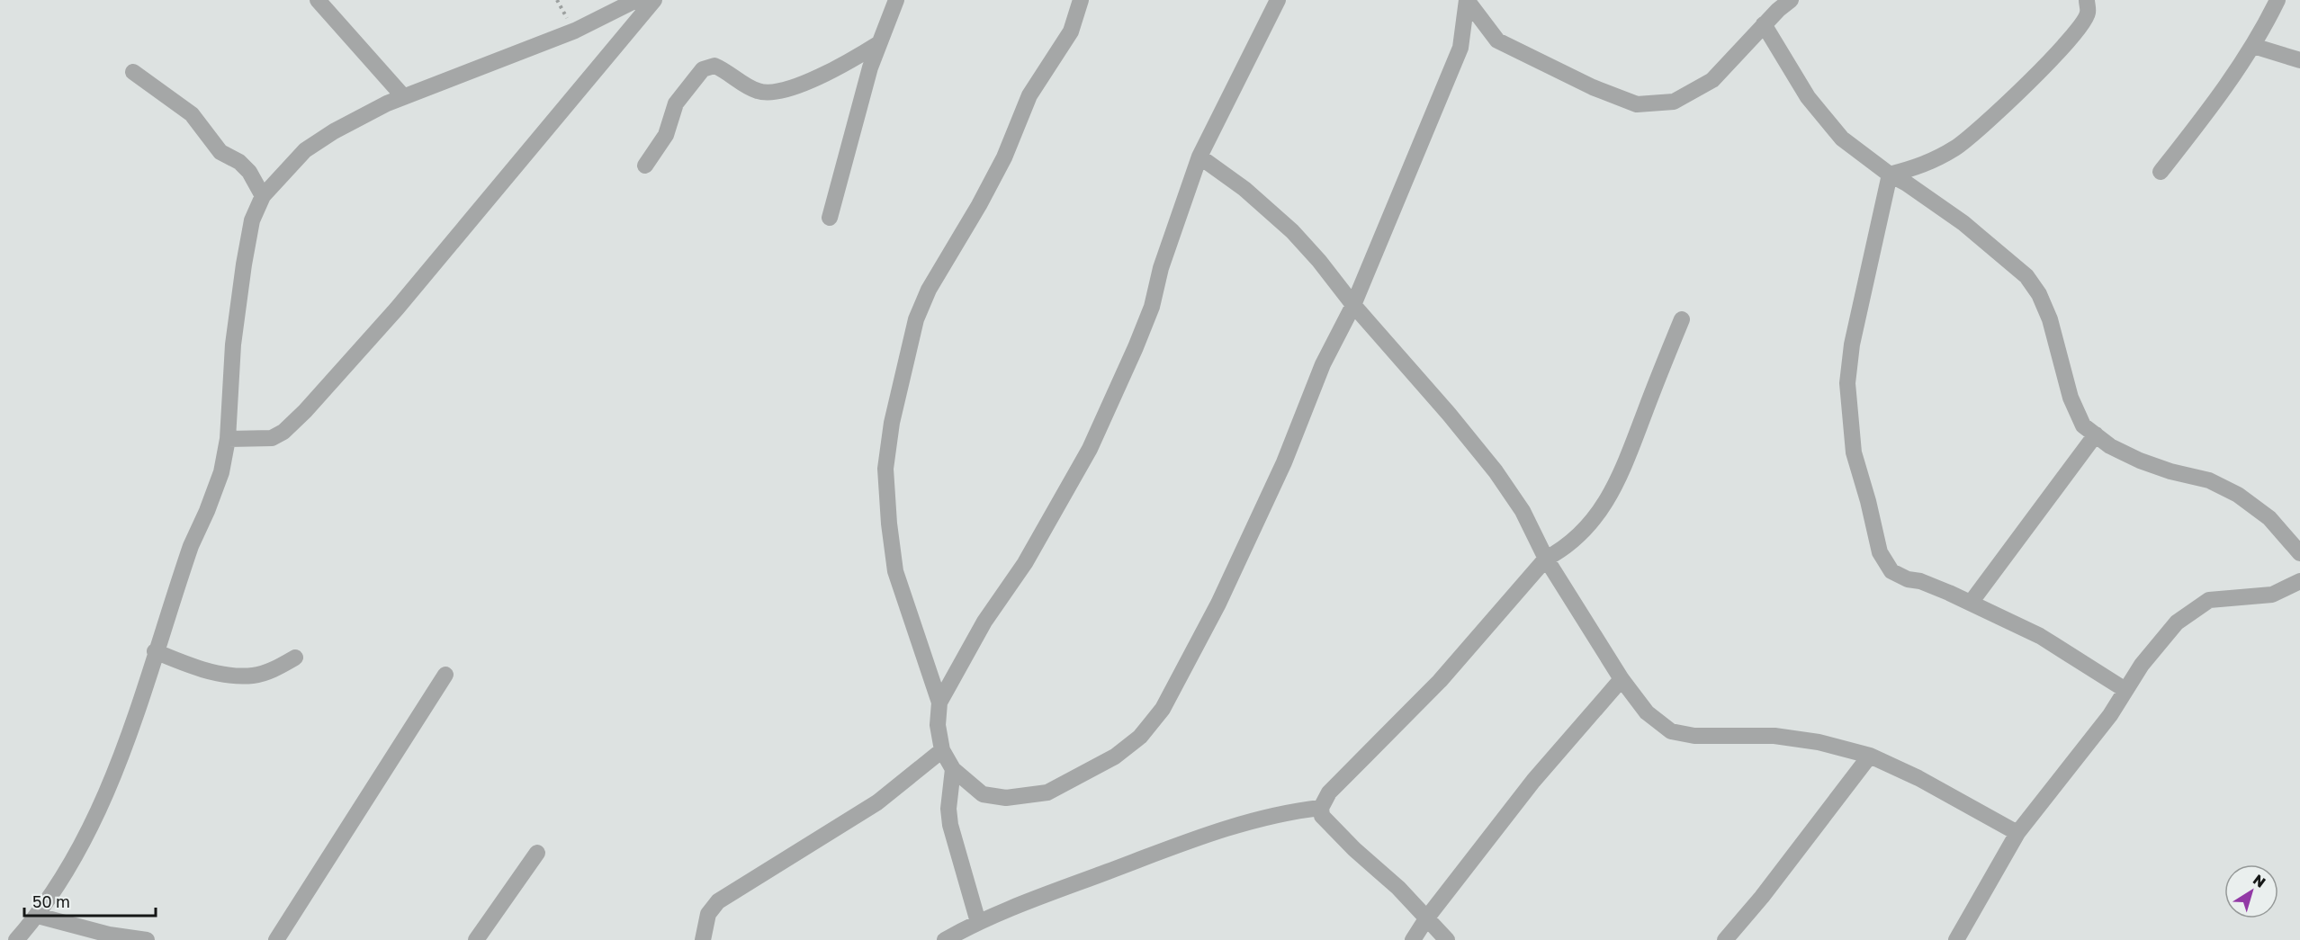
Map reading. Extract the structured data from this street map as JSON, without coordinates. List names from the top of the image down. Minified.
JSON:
{"scale_bar":"50 m","north":"top right"}
